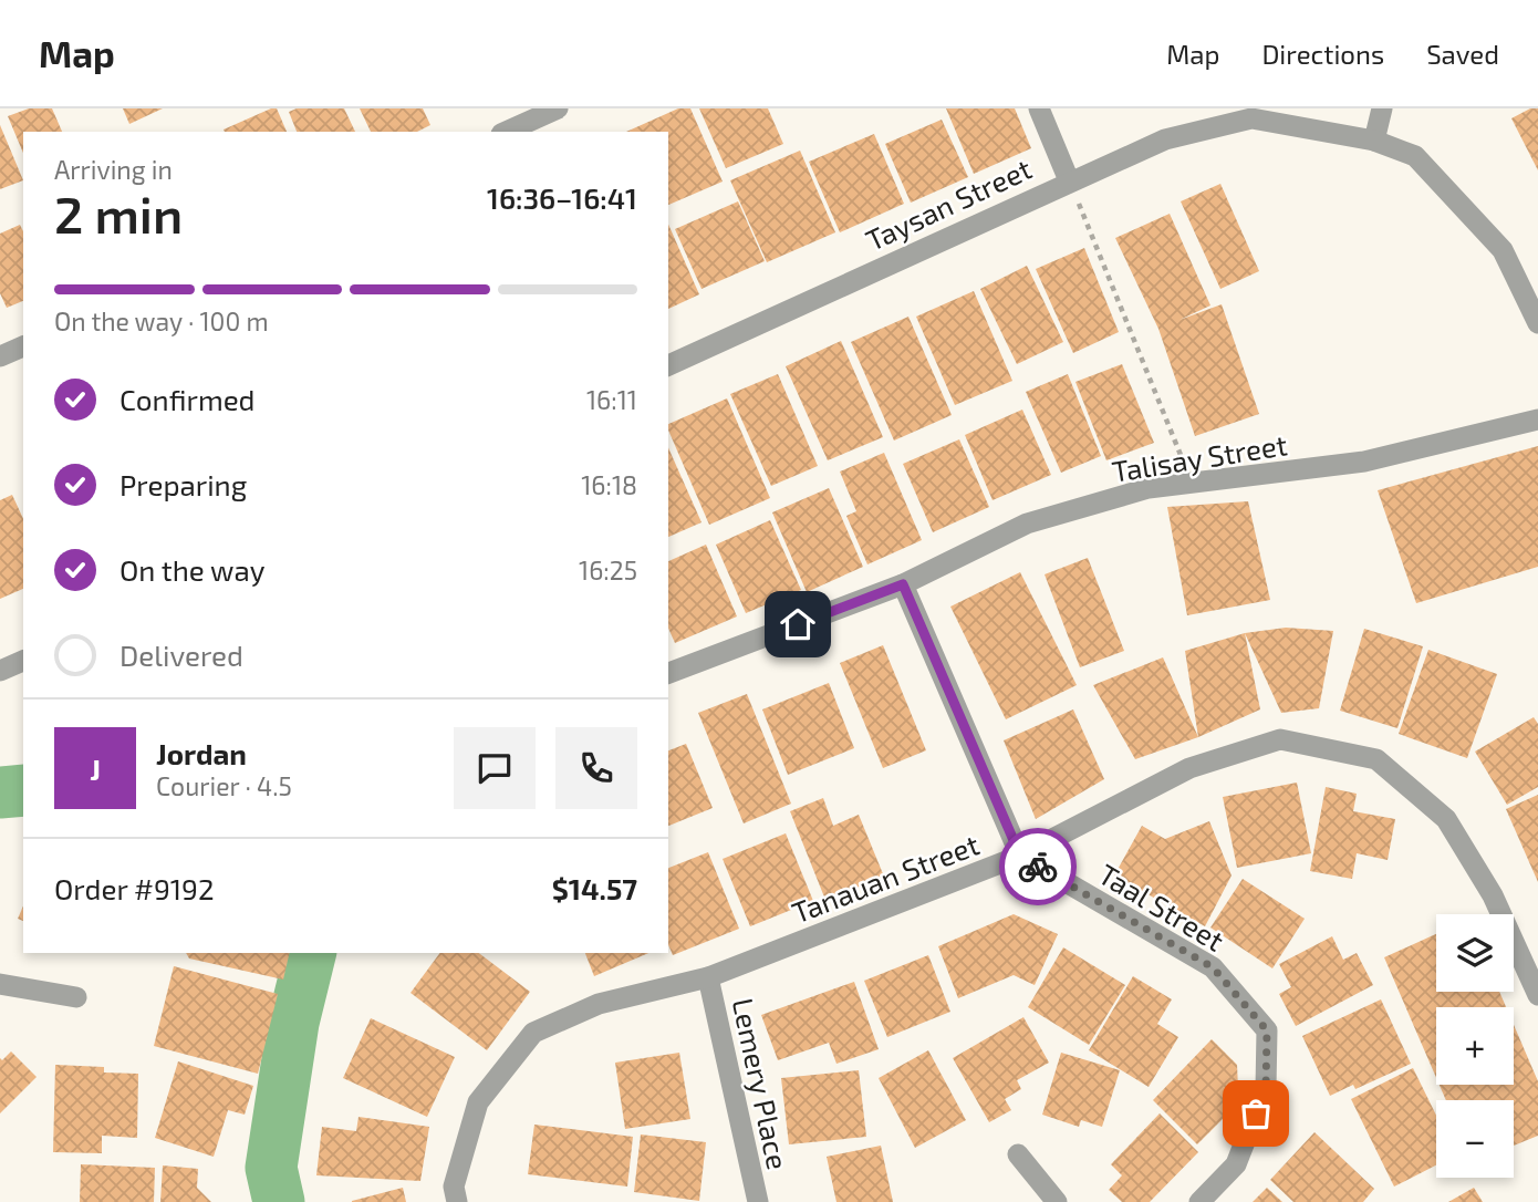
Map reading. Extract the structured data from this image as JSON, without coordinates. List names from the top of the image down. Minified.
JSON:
{"streets":{"street":["Taysan Street","Talisay Street","Tanauan Street","Taal Street","Lemery Place"]},"crossings":[["Tanauan Street","Taal Street"],["Tanauan Street","Lemery Place"]],"page":{"header":"Map","nav":["Map","Directions","Saved"],"heading":["2 min","Arriving in","16:36–16:41"],"panel":["Jordan","Courier · 4.5","Order #9192","$14.57"],"bar":"On the way · 100 m","list":[["Confirmed","16:11"],["Preparing","16:18"],["On the way","16:25"],"Delivered"],"round":"J","map_buttons":["+","−"]}}
